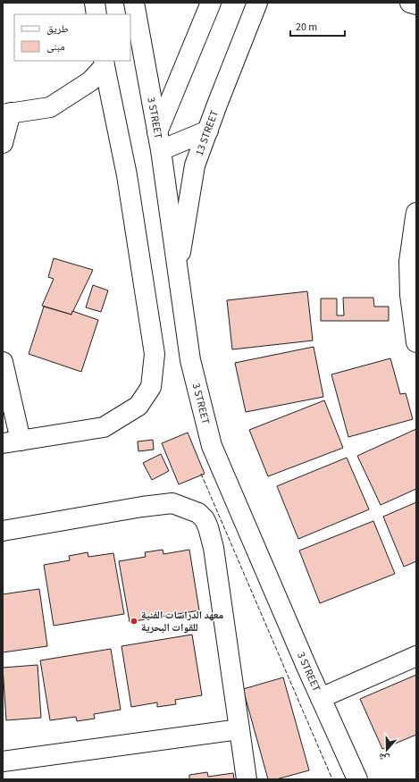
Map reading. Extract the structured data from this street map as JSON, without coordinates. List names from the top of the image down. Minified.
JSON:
{"streets":{"street":["3 STREET","13 STREET"]},"crossings":[["3 STREET","13 STREET"]],"places":["معهد الدراسات الفنية للقوات البحرية"],"legend":["طريق","مبنى"],"scale_bar":"20 m","north":"bottom"}
